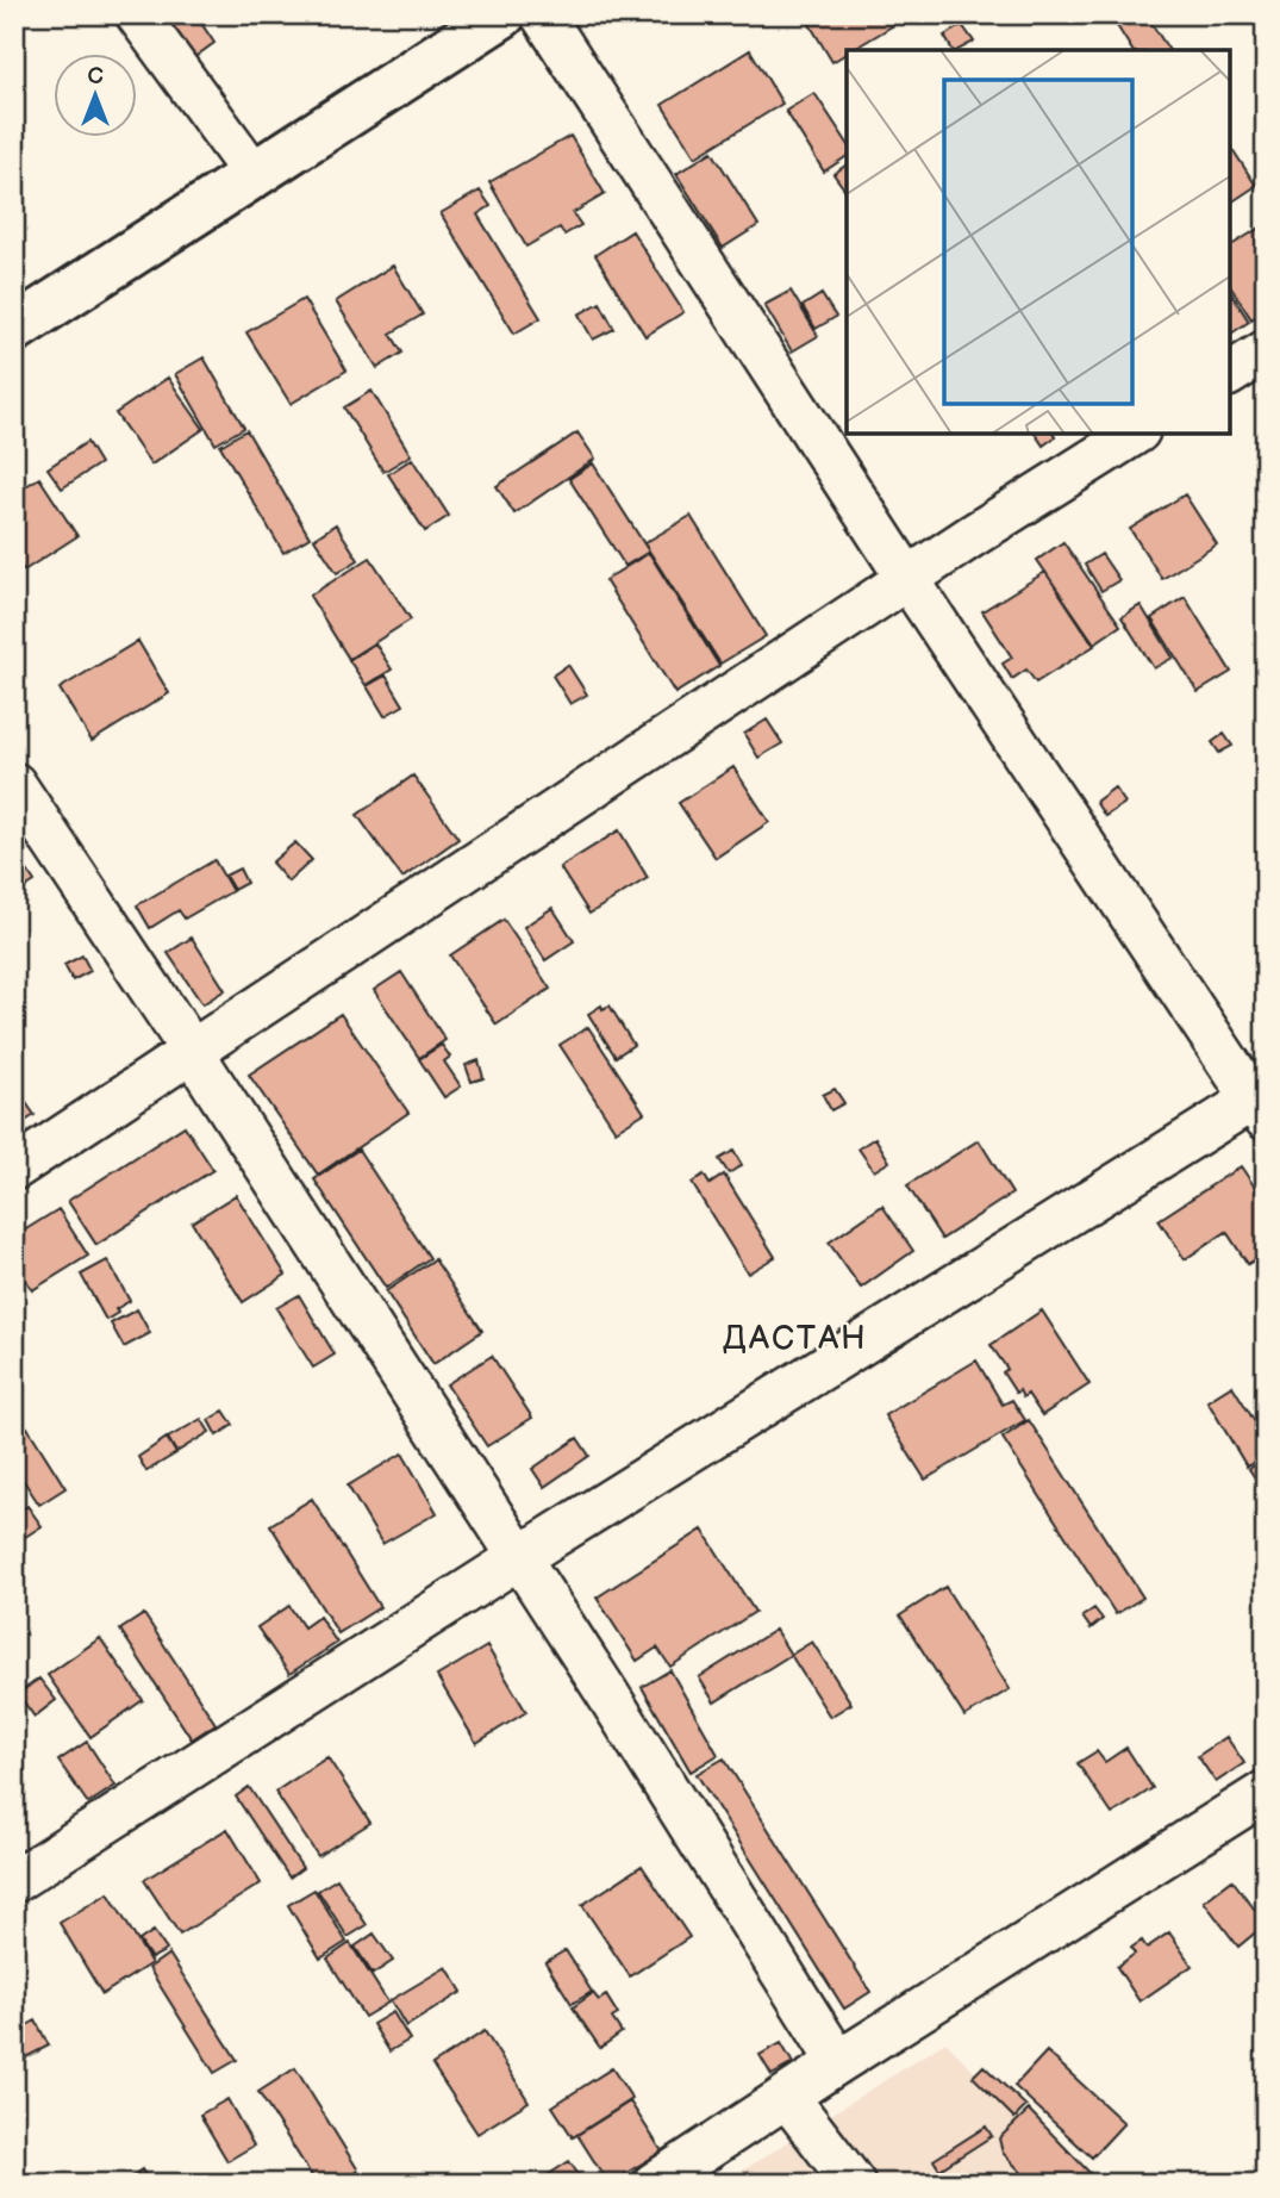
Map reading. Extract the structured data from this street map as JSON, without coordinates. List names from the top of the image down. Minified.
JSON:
{"districts":["ДАСТАН"],"north":"top"}
